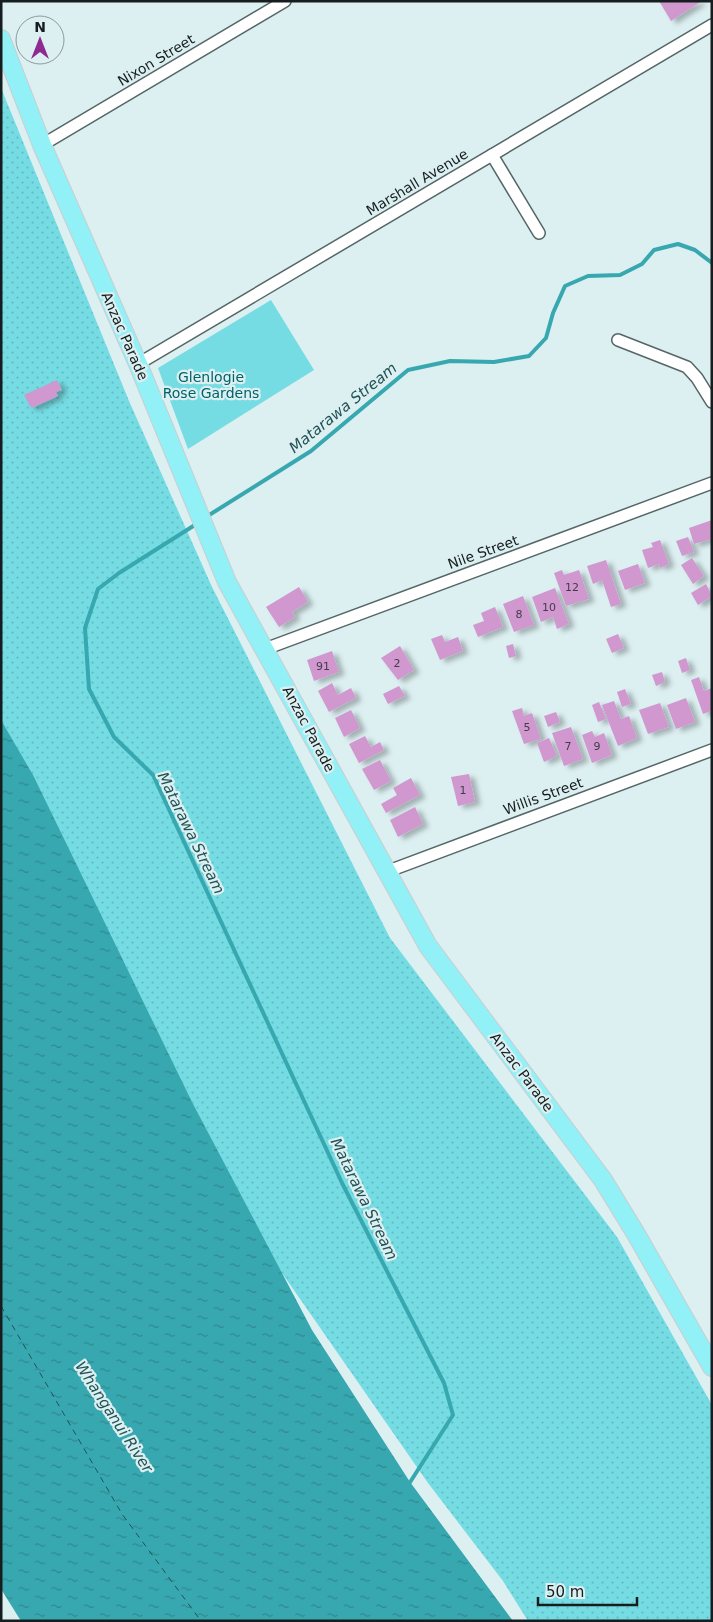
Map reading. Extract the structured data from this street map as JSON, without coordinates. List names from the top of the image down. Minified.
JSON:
{"streets":{"main road":["Anzac Parade"],"street":["Nixon Street","Marshall Avenue","Nile Street","Willis Street"]},"crossings":[["Nixon Street","Anzac Parade"],["Marshall Avenue","Anzac Parade"],["Anzac Parade","Nile Street"],["Anzac Parade","Willis Street"]],"water":["Matarawa Stream","Whanganui River"],"parks":["Glenlogie Rose Gardens"],"house_numbers":["12","10","8","2","91","5","7","9","1"],"scale_bar":"50 m","north":"top"}
